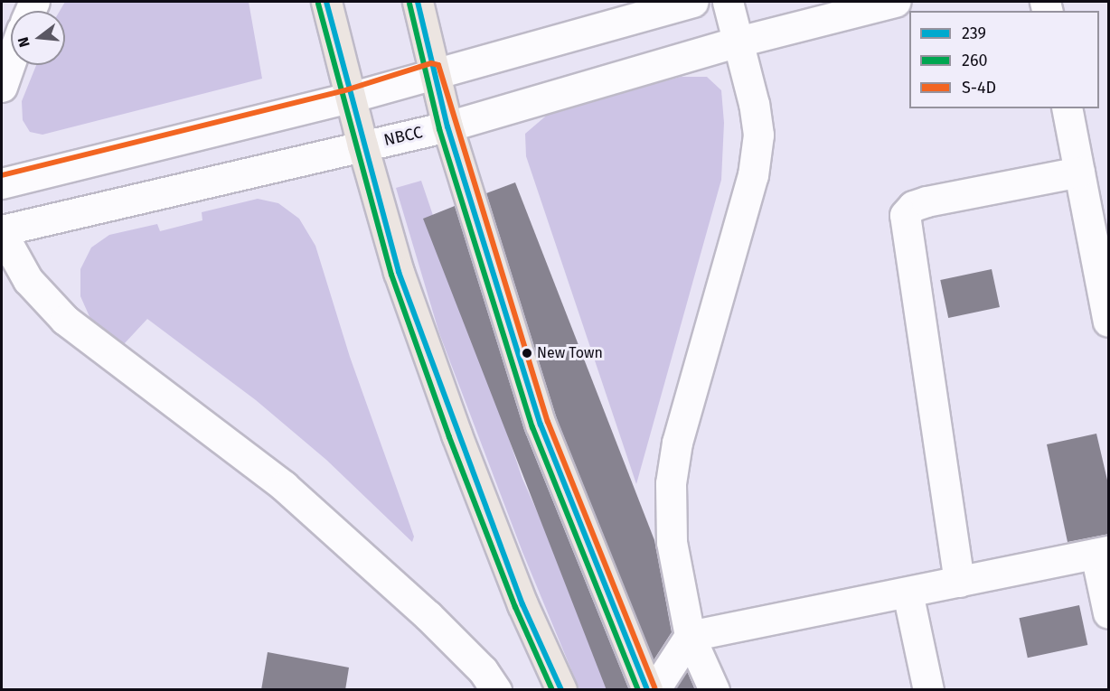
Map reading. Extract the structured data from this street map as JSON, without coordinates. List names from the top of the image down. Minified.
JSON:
{"streets":{"street":["NBCC"]},"places":["New Town"],"lines":["transit line 239","transit line 260","transit line S-4D"],"legend":["239","260","S-4D"],"north":"left"}
